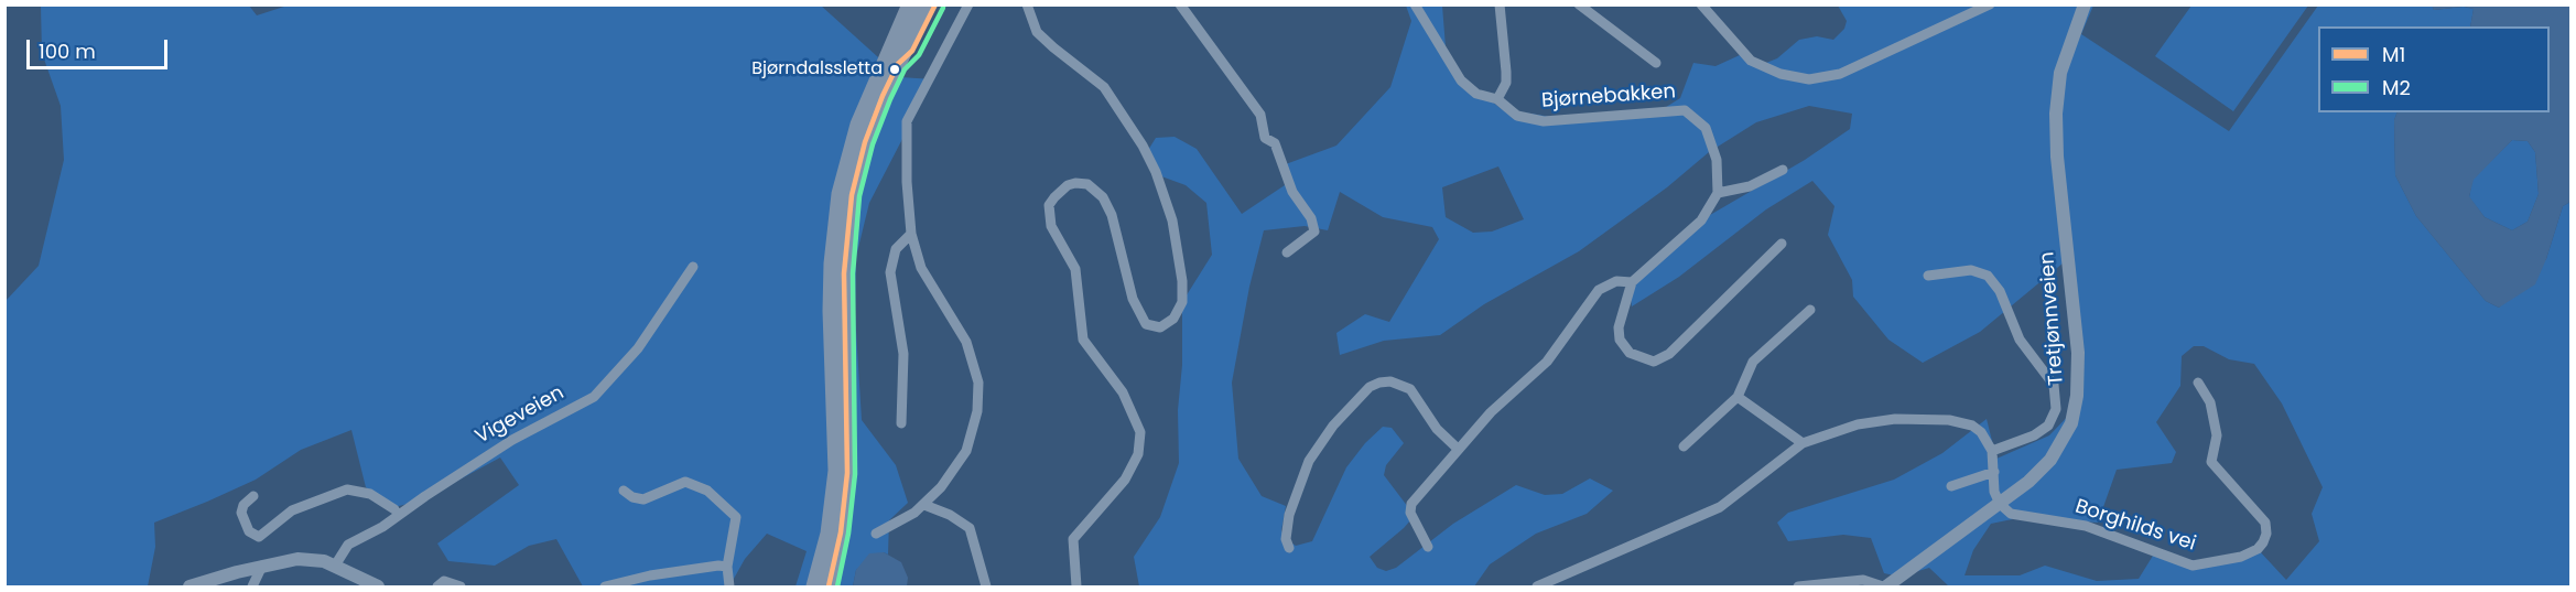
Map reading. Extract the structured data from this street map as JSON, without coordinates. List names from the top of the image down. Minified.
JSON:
{"streets":{"street":["Bjørnebakken","Tretjønnveien","Vigeveien","Borghilds vei"]},"crossings":[["Tretjønnveien","Borghilds vei"]],"places":["Bjørndalssletta"],"lines":["transit line M1","transit line M2"],"legend":["M1","M2"],"scale_bar":"100 m"}
